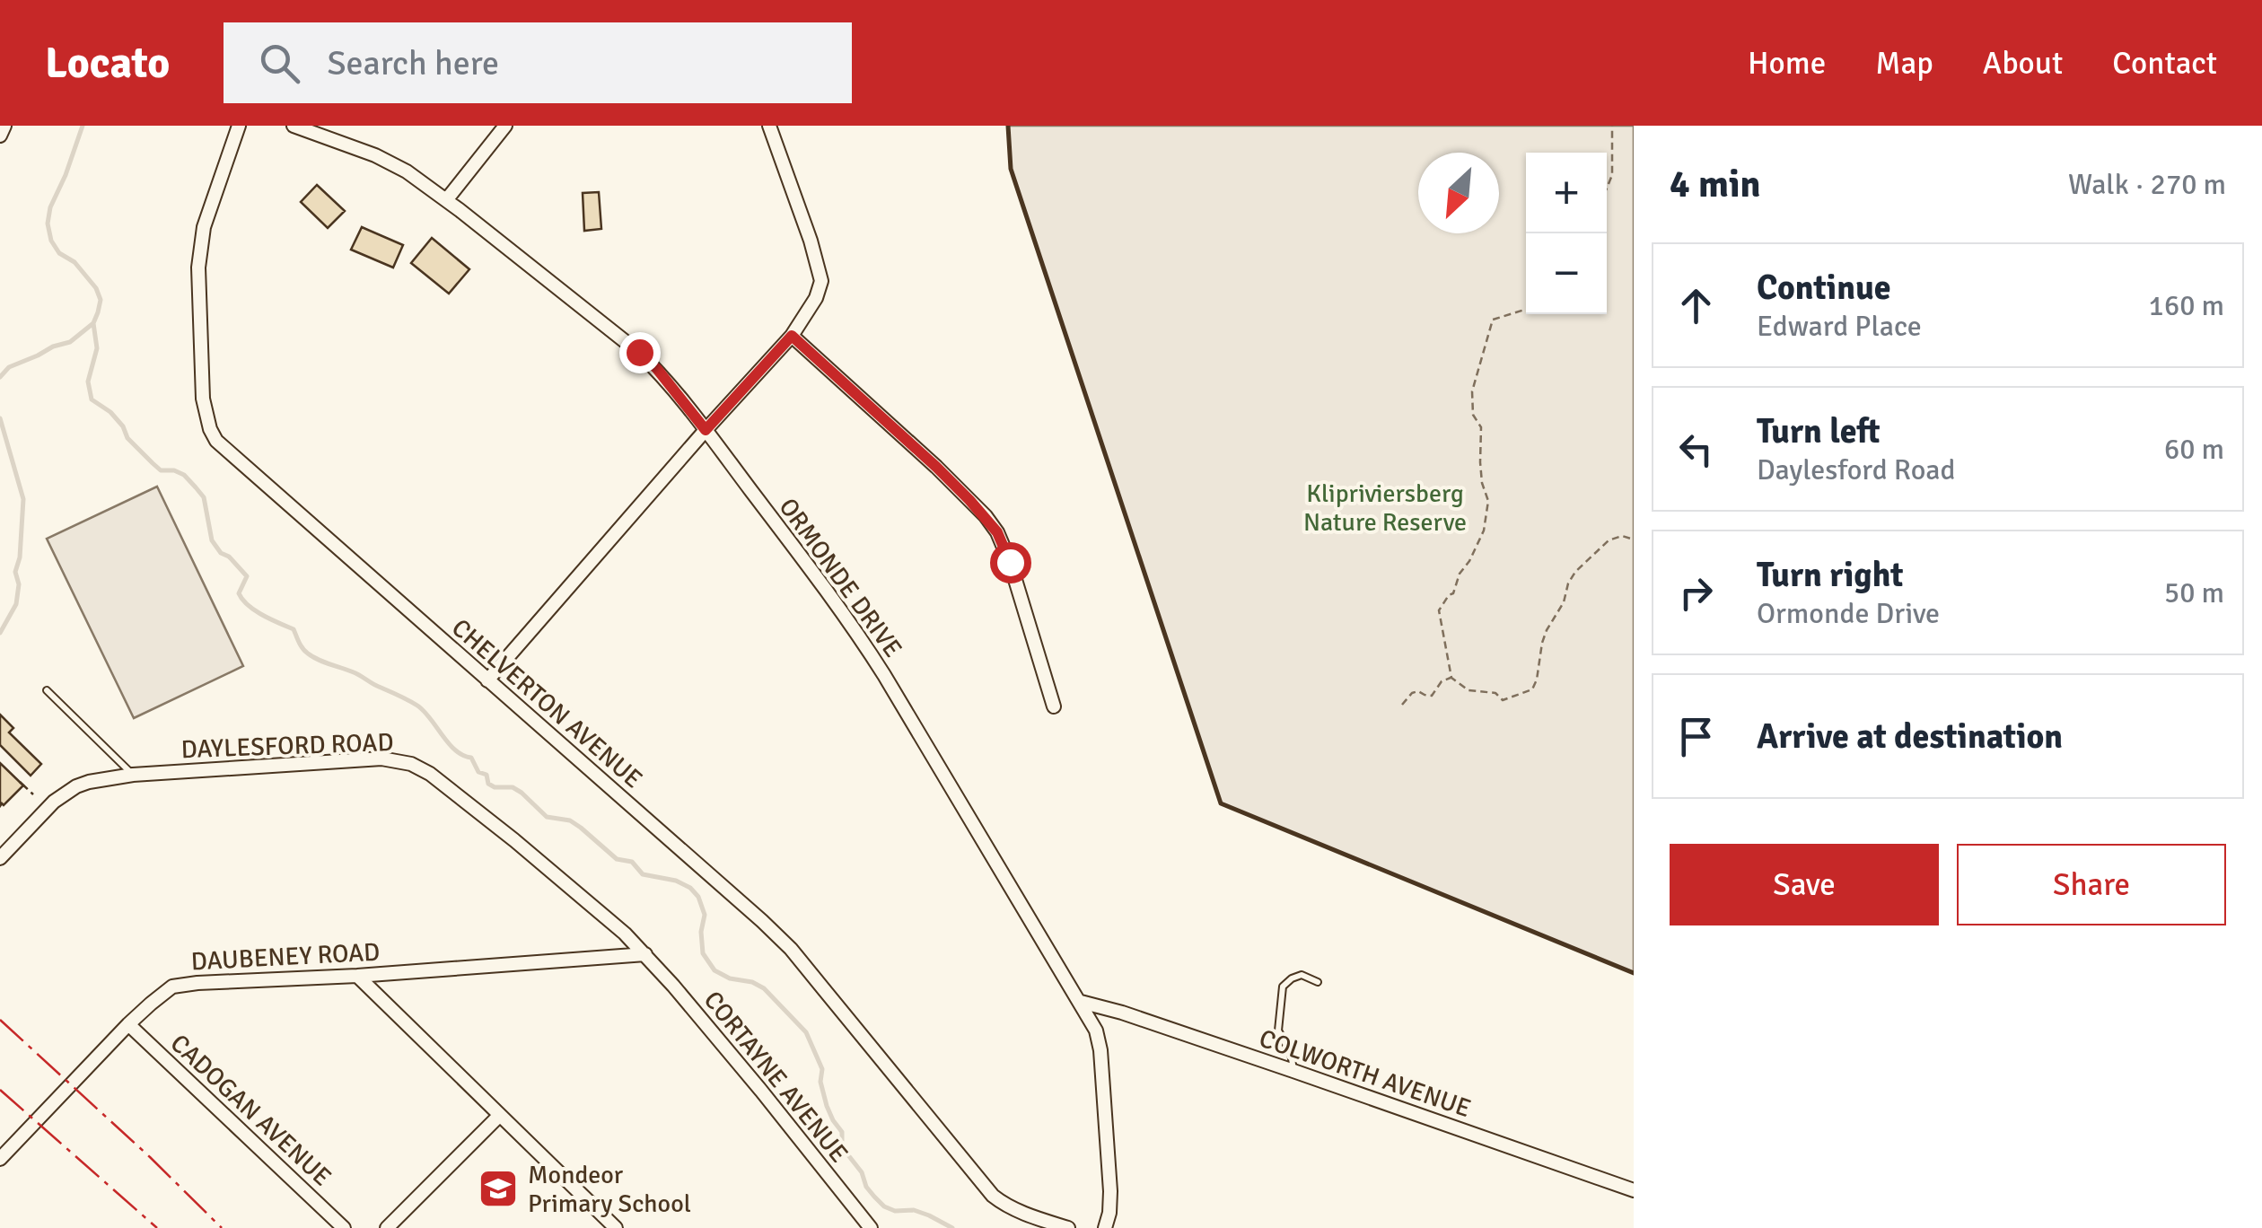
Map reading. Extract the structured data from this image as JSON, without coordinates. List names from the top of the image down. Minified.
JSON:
{"streets":{"street":["ORMONDE DRIVE","CHELVERTON AVENUE","DAYLESFORD ROAD","DAUBENEY ROAD","COLWORTH AVENUE","CORTAYNE AVENUE","CADOGAN AVENUE"]},"crossings":[["ORMONDE DRIVE","COLWORTH AVENUE"],["DAYLESFORD ROAD","DAUBENEY ROAD"],["DAYLESFORD ROAD","CORTAYNE AVENUE"],["DAUBENEY ROAD","CORTAYNE AVENUE"],["DAUBENEY ROAD","CADOGAN AVENUE"]],"parks":["Klipriviersberg Nature Reserve"],"places":{"school or university":["Mondeor Primary School"]},"north":"bottom left","page":{"header":"Locato","search":"Search here","nav":["Home","Map","About","Contact"],"heading":["4 min","Walk · 270 m"],"map_buttons":["+","−"],"list":[["Continue","Edward Place","160 m"],["Turn left","Daylesford Road","60 m"],["Turn right","Ormonde Drive","50 m"],"Arrive at destination"],"buttons":["Save","Share"]}}
